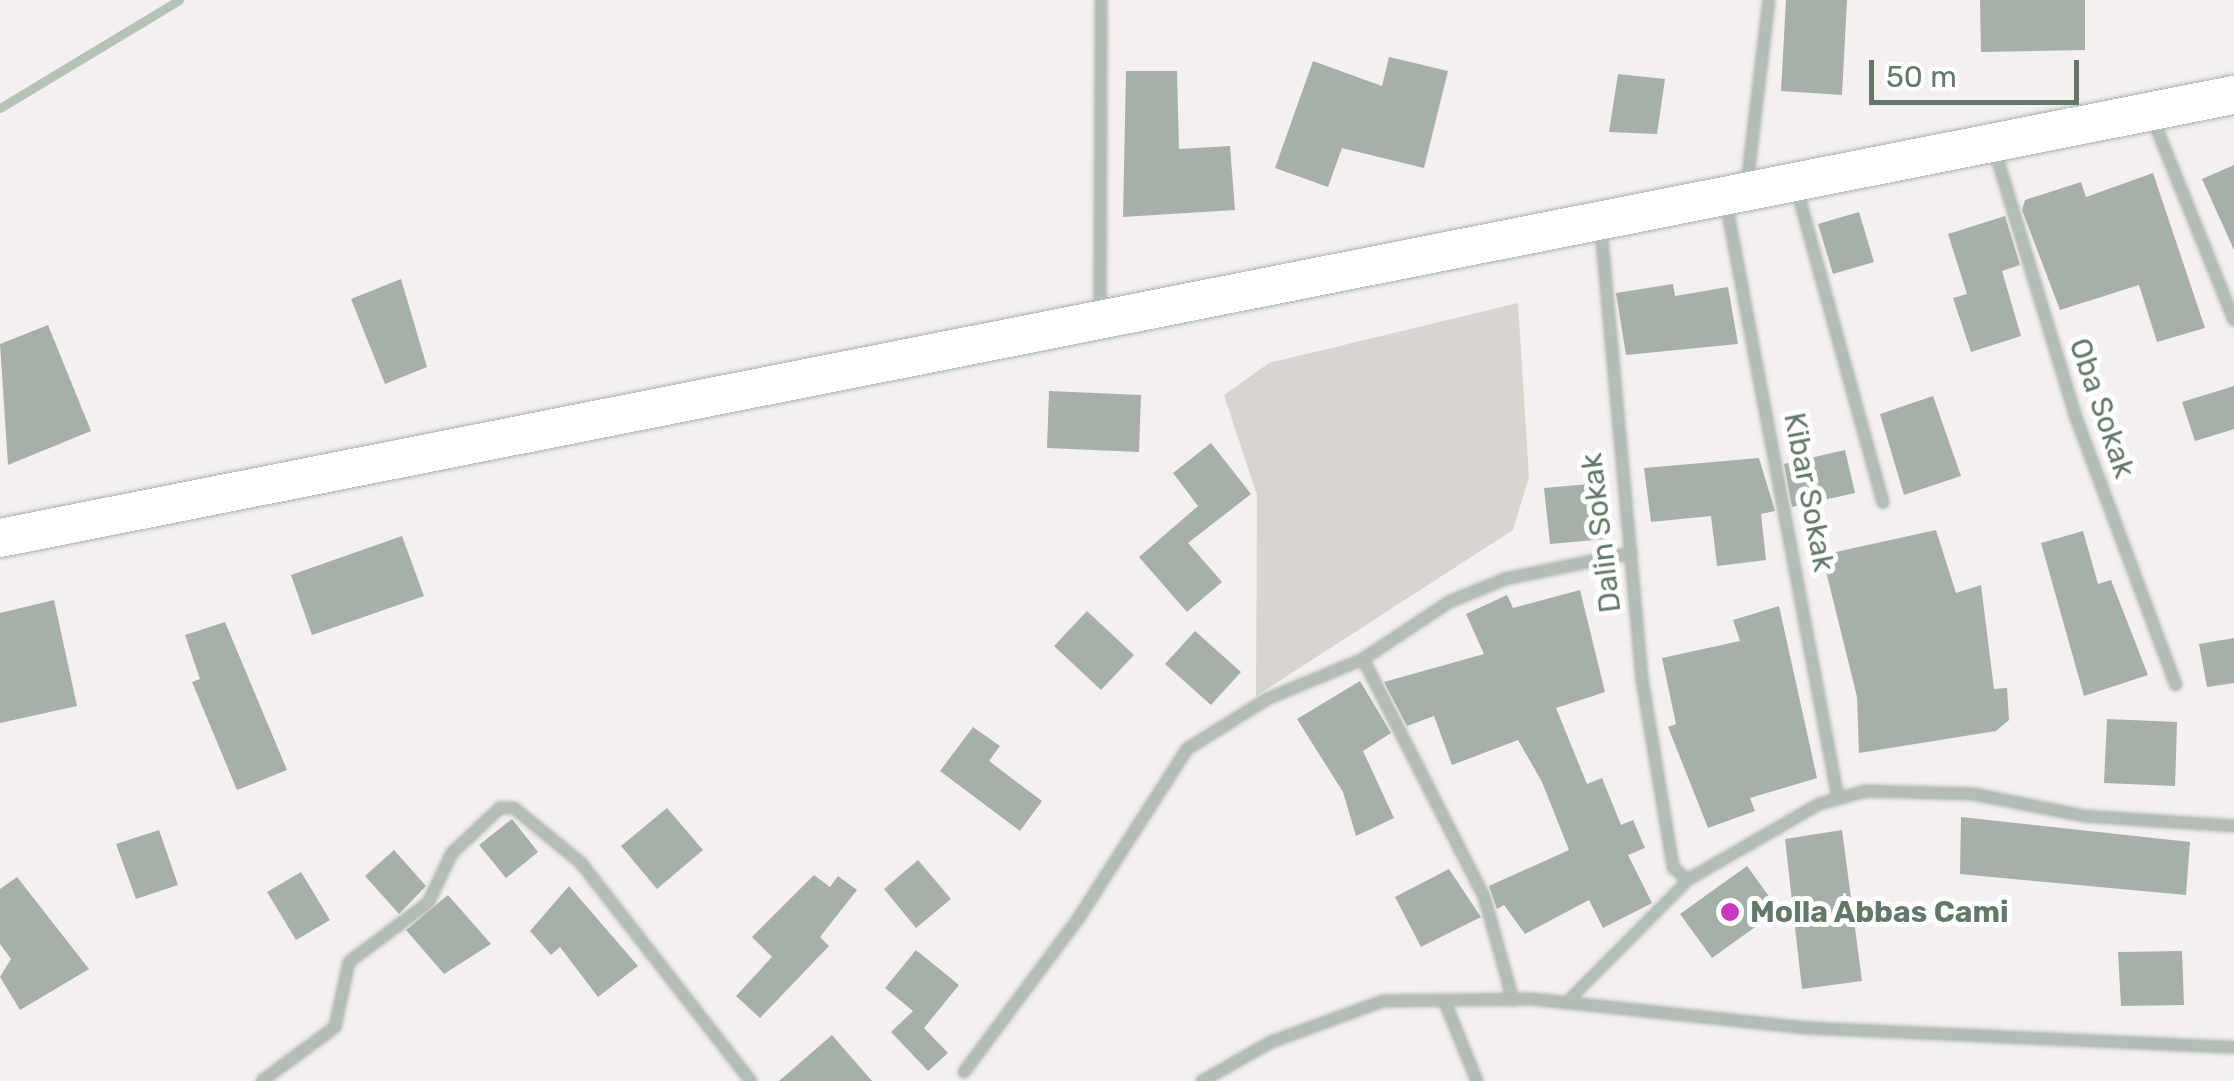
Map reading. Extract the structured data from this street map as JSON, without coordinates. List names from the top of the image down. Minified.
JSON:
{"streets":{"street":["Oba Sokak","Kibar Sokak","Dalin Sokak"]},"places":["Molla Abbas Cami"],"scale_bar":"50 m"}
